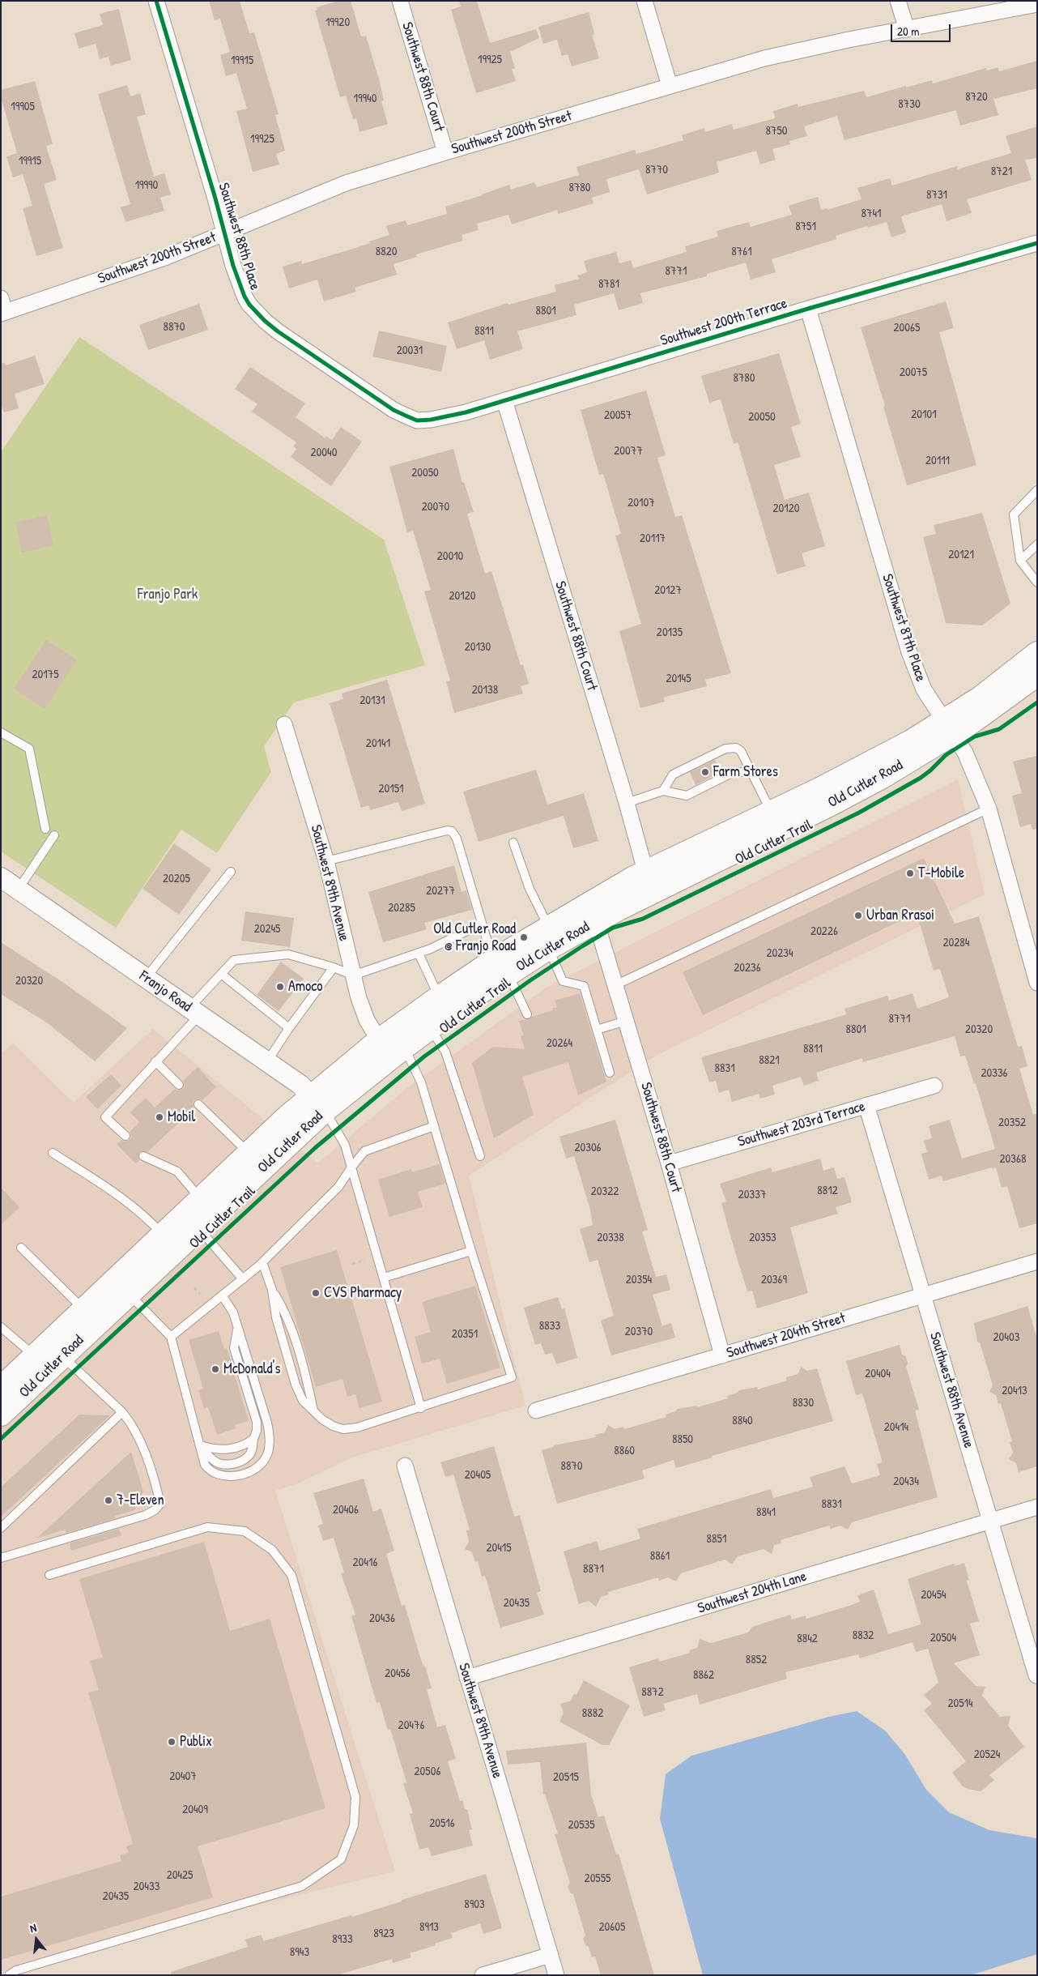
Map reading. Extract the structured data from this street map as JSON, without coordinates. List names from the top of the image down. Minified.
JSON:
{"streets":{"main road":["Old Cutler Road"],"street":["Southwest 88th Court","Southwest 200th Street","Southwest 88th Place","Southwest 200th Terrace","Southwest 87th Place","Southwest 89th Avenue","Franjo Road","Southwest 203rd Terrace","Southwest 204th Street","Southwest 88th Avenue","Southwest 204th Lane"],"cycle path":["Old Cutler Trail"]},"crossings":[["Southwest 88th Court","Southwest 200th Street"],["Southwest 88th Court","Southwest 200th Terrace"],["Southwest 88th Court","Old Cutler Road"],["Southwest 88th Court","Southwest 203rd Terrace"],["Southwest 88th Court","Southwest 204th Street"],["Southwest 200th Street","Southwest 88th Place"],["Southwest 88th Place","Southwest 200th Terrace"],["Southwest 200th Terrace","Southwest 87th Place"],["Southwest 87th Place","Old Cutler Road"],["Old Cutler Road","Southwest 89th Avenue"],["Old Cutler Road","Franjo Road"],["Southwest 89th Avenue","Southwest 204th Lane"],["Southwest 203rd Terrace","Southwest 88th Avenue"],["Southwest 204th Street","Southwest 88th Avenue"],["Southwest 88th Avenue","Southwest 204th Lane"]],"parks":["Franjo Park"],"places":["Farm Stores","T-Mobile","Urban Rrasoi","Old Cutler Road @ Franjo Road","Amoco","Mobil","CVS Pharmacy","McDonald's","7-Eleven","Publix"],"house_numbers":["19920","19925","19915","8720","19940","8730","19905","8750","19925","19915","8770","8721","19990","8780","8731","8741","8751","8820","8761","8771","8781","8801","8870","20065","8811","20031","20075","8780","20101","20057","20050","20077","20040","20111","20050","20107","20070","20120","20117","20121","20010","20127","20120","20135","20130","20175","20145","20138","20131","20141","20151","20205","20277","20285","20245","20226","20284","20234","20236","20320","8771","8801","20320","20264","8811","8821","8831","20336","20352","20306","20368","8812","20322","20337","20338","20353","20354","20369","8833","20370","20351","20403","20404","20413","8830","8840","20414","8850","8860","8870","20405","20434","8831","20406","8841","8851","20415","8861","20416","8871","20454","20435","20436","8832","20504","8842","8852","20456","8862","8872","20514","8882","20476","20524","20506","20407","20515","20409","20516","20535","20425","20555","20433","20435","8903","8913","20605","8923","8933","8943"],"scale_bar":"20 m","north":"top"}
